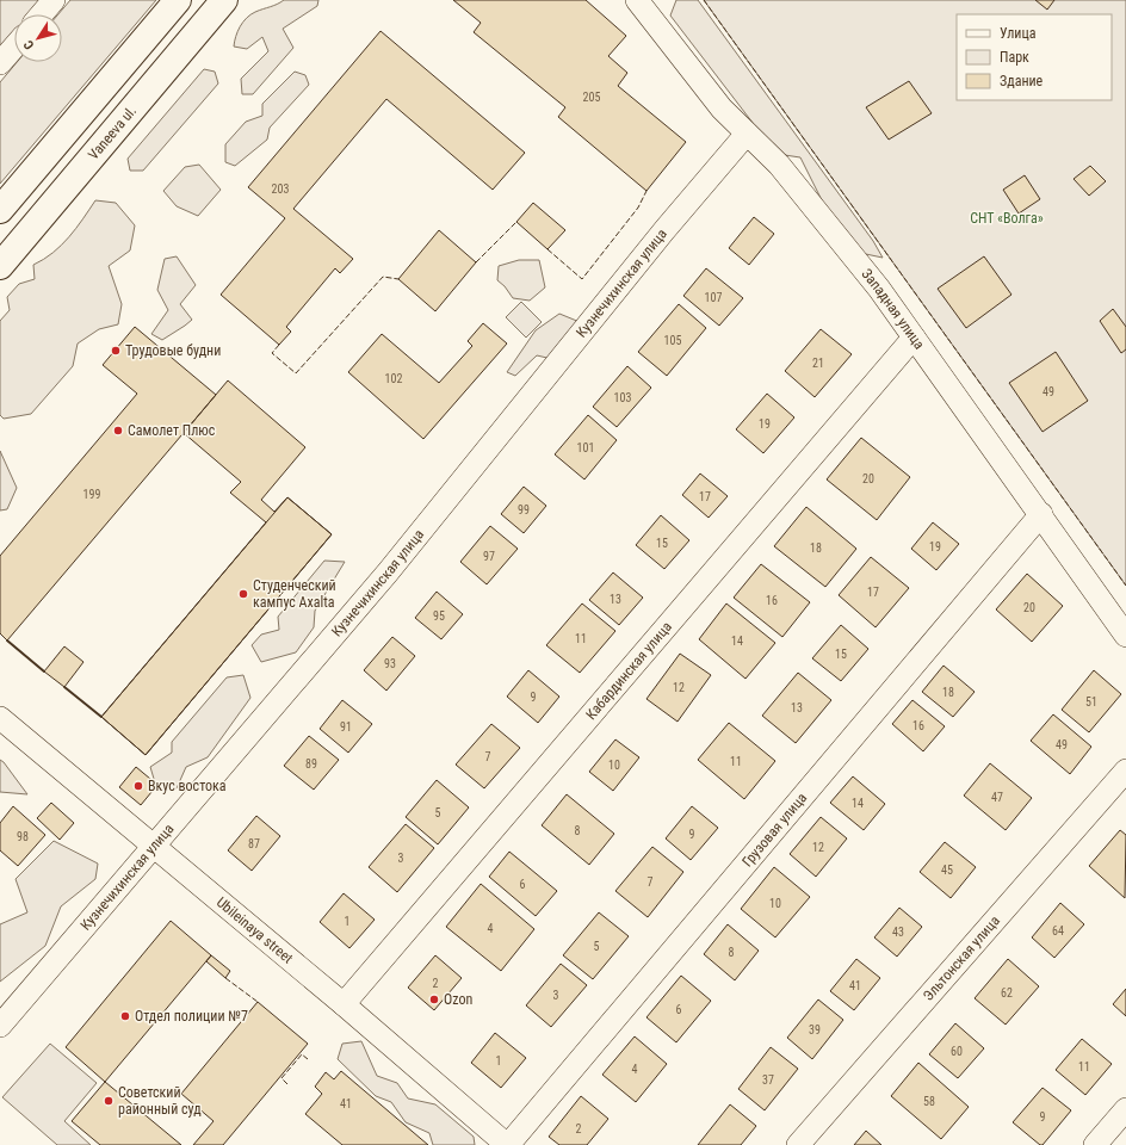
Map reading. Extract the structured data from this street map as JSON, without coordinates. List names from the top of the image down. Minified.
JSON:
{"streets":{"main road":["Vaneeva ul."],"street":["Кузнечихинская улица","Западная улица","Кабардинская улица","Грузовая улица","Ubileinaya street","Эльтонская улица"]},"crossings":[["Кузнечихинская улица","Западная улица"],["Кузнечихинская улица","Ubileinaya street"],["Западная улица","Кабардинская улица"],["Западная улица","Грузовая улица"],["Кабардинская улица","Ubileinaya street"],["Грузовая улица","Ubileinaya street"]],"parks":["СНТ «Волга»"],"places":["Трудовые будни","Самолет Плюс","Студенческий кампус Axalta","Вкус востока","Ozon","Отдел полиции №7","Советский районный суд"],"house_numbers":["205","203","107","105","21","102","49","103","19","101","20","199","17","99","15","19","18","97","17","13","16","20","95","11","14","15","93","12","18","9","51","13","16","91","49","7","11","89","10","47","14","5","8","9","98","87","12","3","45","7","6","10","1","4","64","43","5","8","2","41","62","3","6","39","60","1","11","4","37","58","41","9","2"],"legend":["Улица","Парк","Здание"],"north":"bottom left"}
